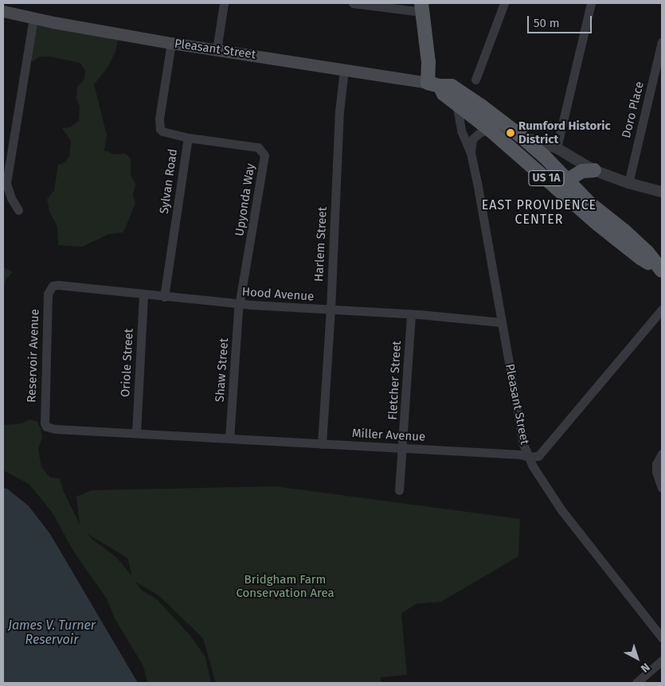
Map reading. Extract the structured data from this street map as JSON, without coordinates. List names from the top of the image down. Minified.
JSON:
{"streets":{"main road":["Pleasant Street","US 1A"],"street":["Doro Place","Sylvan Road","Upyonda Way","Harlem Street","Hood Avenue","Reservoir Avenue","Oriole Street","Shaw Street","Fletcher Street","Miller Avenue"]},"crossings":[["Pleasant Street","US 1A"],["Pleasant Street","Sylvan Road"],["Pleasant Street","Harlem Street"],["Pleasant Street","Hood Avenue"],["Pleasant Street","Miller Avenue"],["Sylvan Road","Upyonda Way"],["Sylvan Road","Hood Avenue"],["Upyonda Way","Hood Avenue"],["Upyonda Way","Shaw Street"],["Harlem Street","Hood Avenue"],["Harlem Street","Miller Avenue"],["Hood Avenue","Reservoir Avenue"],["Hood Avenue","Oriole Street"],["Hood Avenue","Shaw Street"],["Hood Avenue","Fletcher Street"],["Reservoir Avenue","Miller Avenue"],["Oriole Street","Miller Avenue"],["Shaw Street","Miller Avenue"],["Fletcher Street","Miller Avenue"]],"districts":["EAST PROVIDENCE CENTER"],"water":["James V. Turner Reservoir"],"parks":["Bridgham Farm Conservation Area"],"places":["Rumford Historic District"],"scale_bar":"50 m","north":"bottom right"}
